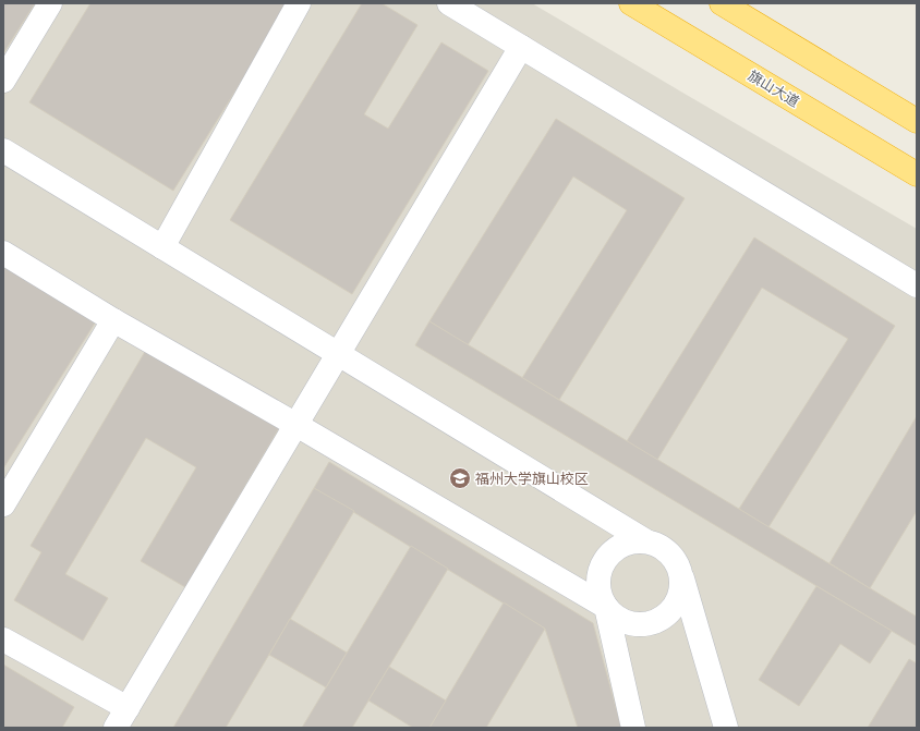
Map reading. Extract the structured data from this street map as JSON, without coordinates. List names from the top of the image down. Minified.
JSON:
{"streets":{"highway":["旗山大道"]},"places":{"school or university":["福州大学旗山校区"]}}
